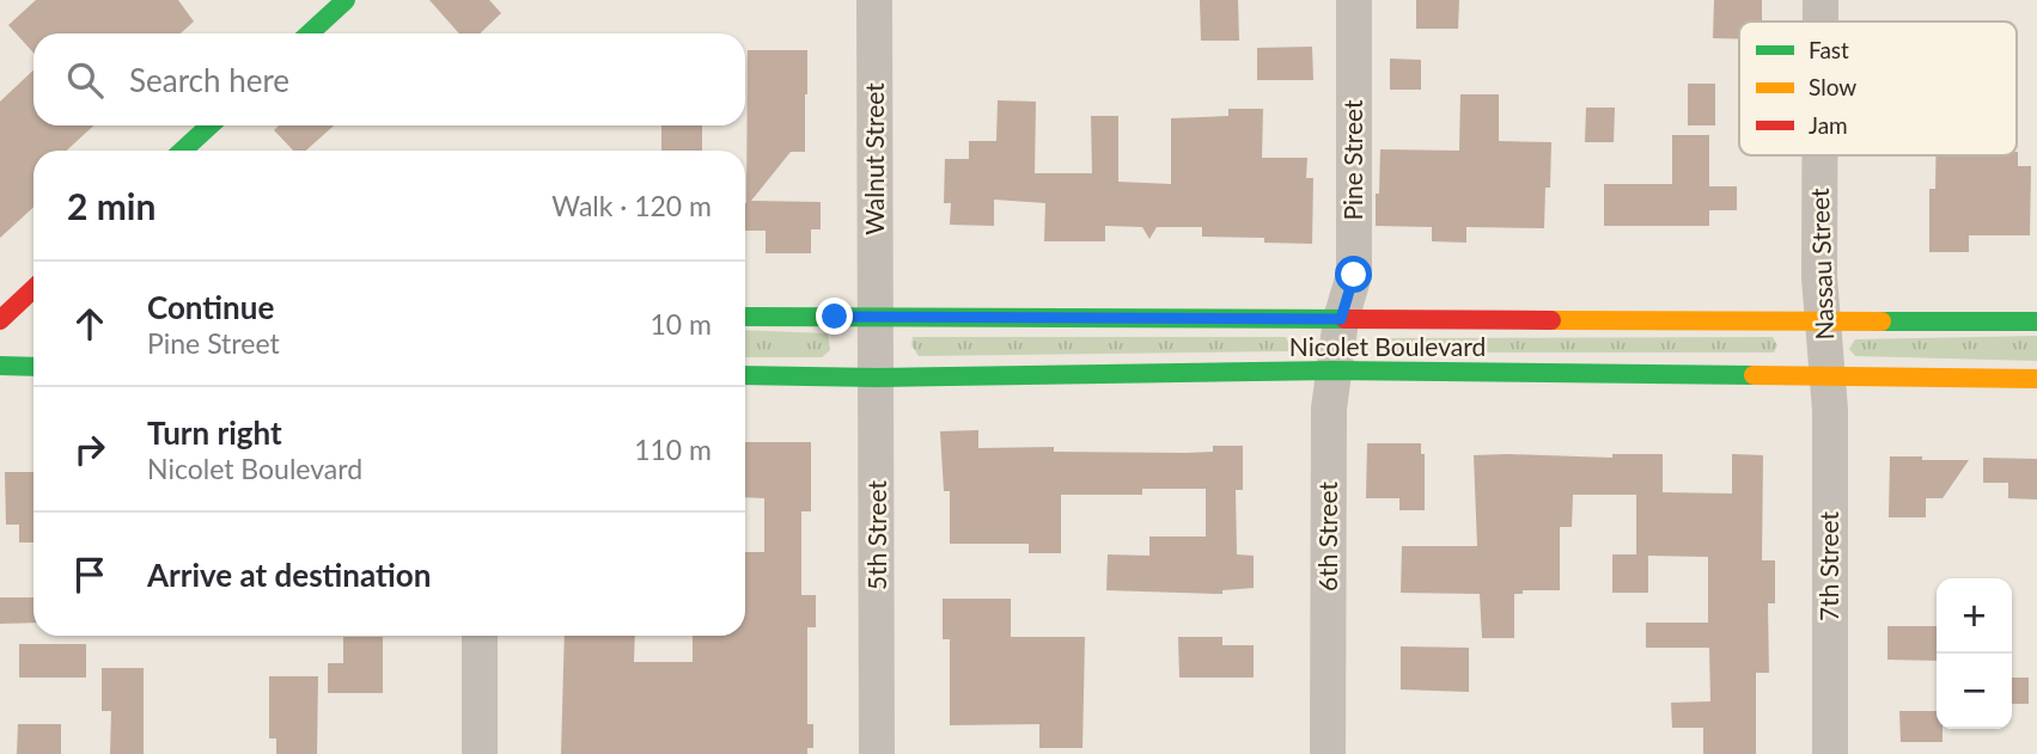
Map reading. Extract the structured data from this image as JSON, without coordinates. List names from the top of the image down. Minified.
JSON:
{"streets":{"street":["Walnut Street","Pine Street","Nassau Street","Nicolet Boulevard","5th Street","6th Street","7th Street"]},"crossings":[["Walnut Street","Nicolet Boulevard"],["Walnut Street","5th Street"],["Pine Street","Nicolet Boulevard"],["Pine Street","6th Street"],["Nassau Street","Nicolet Boulevard"],["Nassau Street","7th Street"],["Nicolet Boulevard","5th Street"],["Nicolet Boulevard","6th Street"],["Nicolet Boulevard","7th Street"]],"legend":["Fast","Slow","Jam"],"page":{"search":"Search here","heading":["2 min","Walk · 120 m"],"list":[["Continue","Pine Street","10 m"],["Turn right","Nicolet Boulevard","110 m"],"Arrive at destination"],"map_buttons":["+","−"]}}
